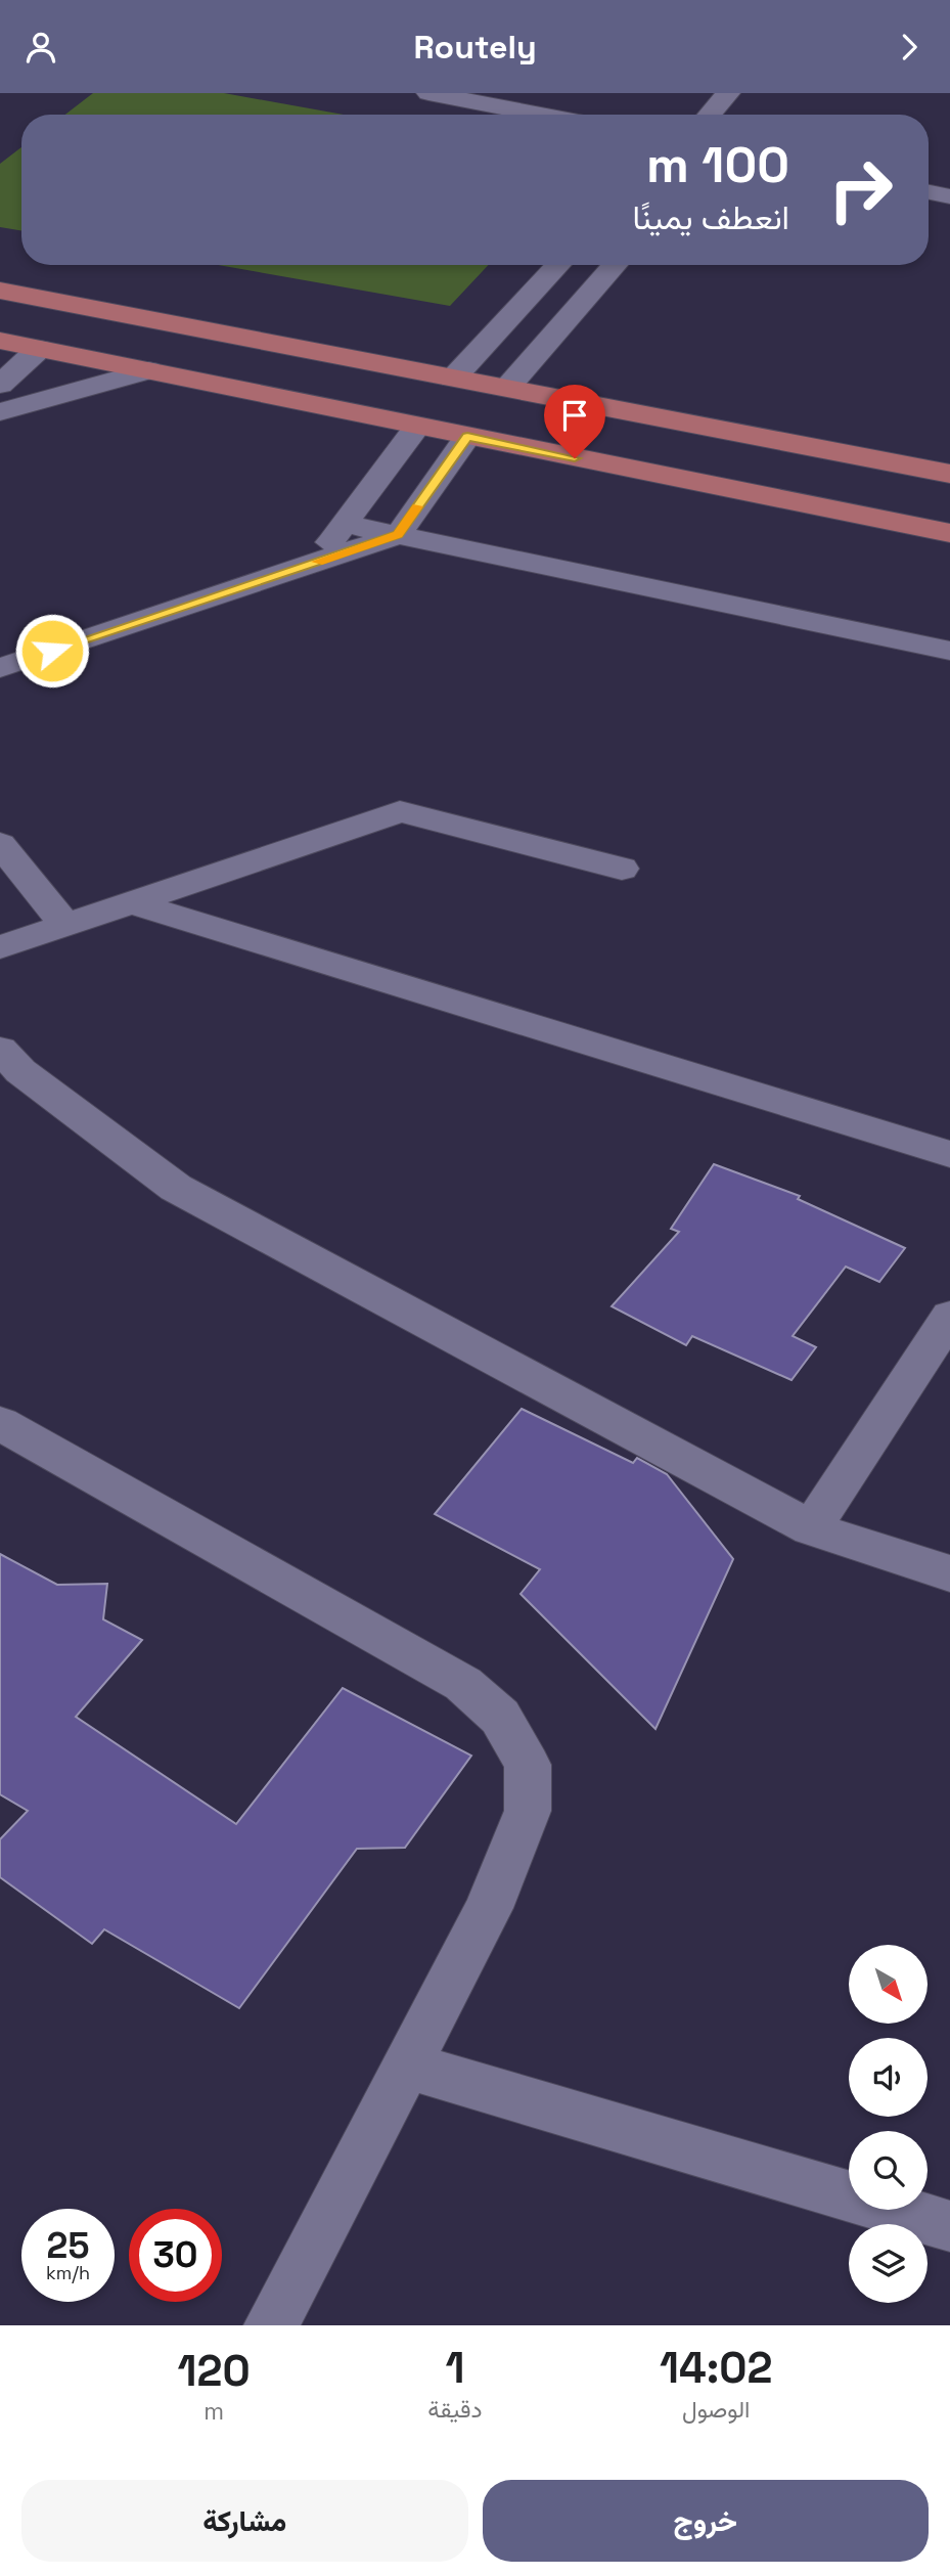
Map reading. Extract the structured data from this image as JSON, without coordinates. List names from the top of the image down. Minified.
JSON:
{"north":"bottom right","page":{"header":"Routely","turn":["100 m","انعطف يمينًا"],"speed":"25 km/h","limit":"30","eta":["14:02","الوصول","1","دقيقة","120","m"],"buttons":["خروج","مشاركة"]}}
